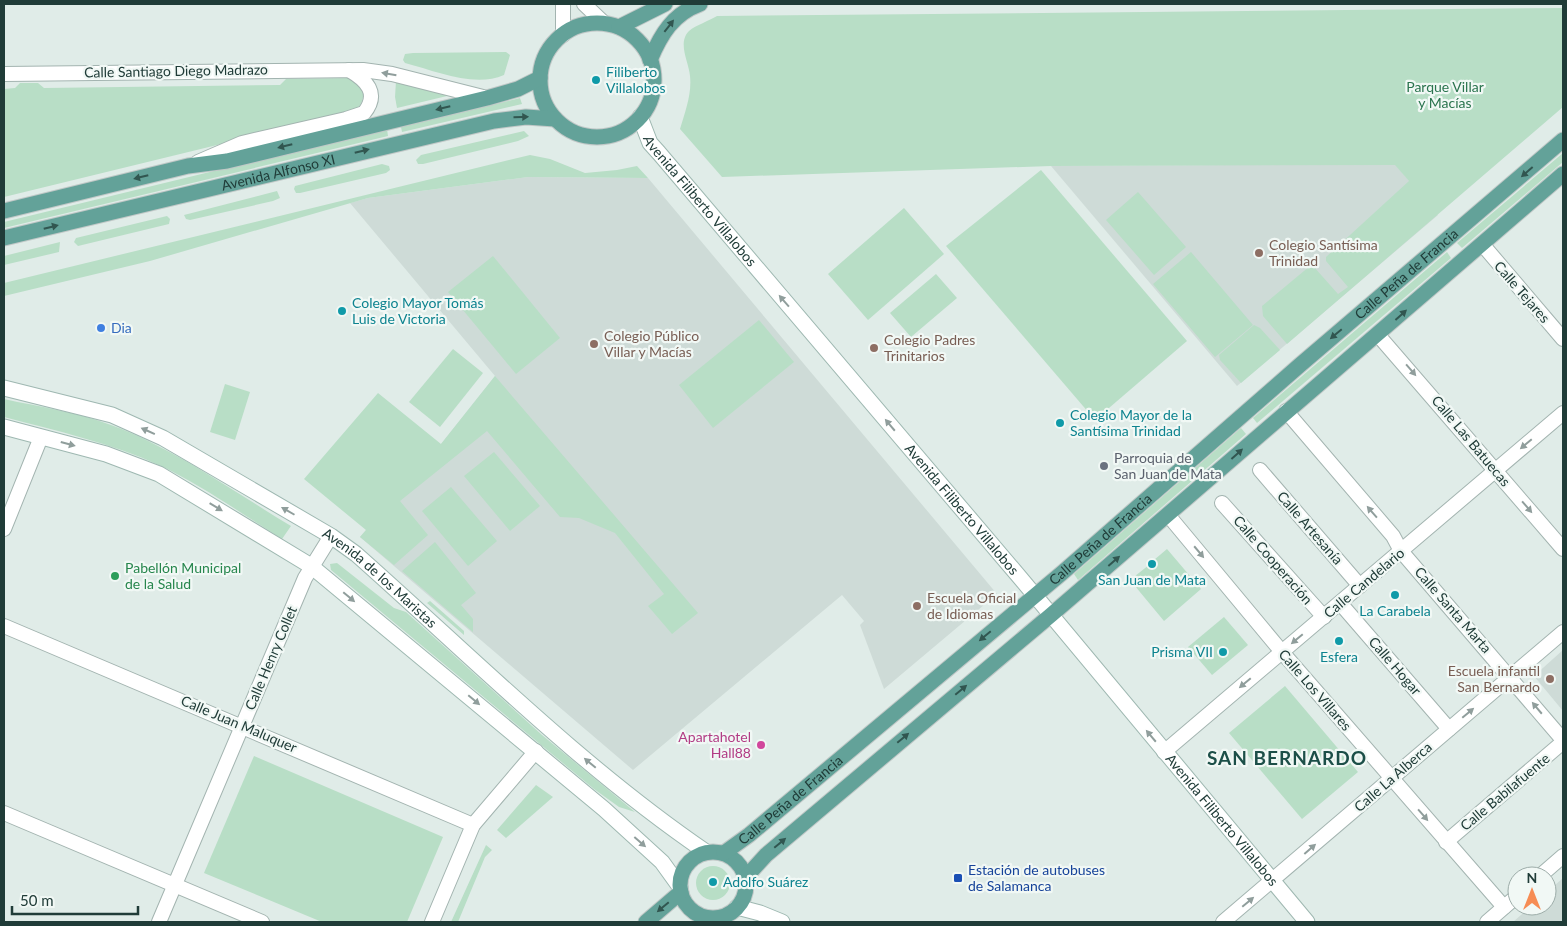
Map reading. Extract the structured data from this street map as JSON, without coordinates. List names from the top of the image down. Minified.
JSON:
{"streets":{"main road":["Avenida Alfonso XI","Avenida Filiberto Villalobos","Calle Peña de Francia","Avenida de los Maristas"],"street":["Calle Santiago Diego Madrazo","Calle Tejares","Calle Las Batuecas","Calle Artesanía","Calle Cooperación","Calle Candelario","Calle Santa Marta","Calle Henry Collet","Calle Hogar","Calle Los Villares","Calle Juan Maluquer","Calle La Alberca","Calle Babilafuente"]},"crossings":[["Calle Santiago Diego Madrazo","Avenida Alfonso XI"],["Avenida Alfonso XI","Avenida Filiberto Villalobos"],["Avenida Filiberto Villalobos","Calle Peña de Francia"],["Avenida Filiberto Villalobos","Calle Candelario"],["Avenida Filiberto Villalobos","Calle La Alberca"],["Calle Peña de Francia","Calle Tejares"],["Calle Peña de Francia","Calle Las Batuecas"],["Calle Peña de Francia","Avenida de los Maristas"],["Calle Peña de Francia","Calle Santa Marta"],["Calle Peña de Francia","Calle Los Villares"],["Calle Las Batuecas","Calle Candelario"],["Calle Artesanía","Calle Candelario"],["Calle Cooperación","Calle Candelario"],["Avenida de los Maristas","Calle Henry Collet"],["Calle Candelario","Calle Santa Marta"],["Calle Candelario","Calle Hogar"],["Calle Candelario","Calle Los Villares"],["Calle Santa Marta","Calle La Alberca"],["Calle Santa Marta","Calle Babilafuente"],["Calle Henry Collet","Calle Juan Maluquer"],["Calle Hogar","Calle La Alberca"],["Calle Los Villares","Calle La Alberca"],["Calle Los Villares","Calle Babilafuente"]],"one_way":["Avenida Filiberto Villalobos","Calle Las Batuecas","Calle Candelario","Calle Santa Marta","Calle Los Villares","Calle La Alberca"],"districts":["SAN BERNARDO"],"parks":["Parque Villar y Macías"],"places":{"other":["Filiberto Villalobos","Colegio Santísima Trinidad","Colegio Mayor Tomás Luis de Victoria","Dia","Colegio Público Villar y Macías","Colegio Padres Trinitarios","Colegio Mayor de la Santísima Trinidad","Parroquia de San Juan de Mata","San Juan de Mata","Pabellón Municipal de la Salud","La Carabela","Escuela Oficial de Idiomas","Esfera","Prisma VII","Escuela infantil San Bernardo","Apartahotel Hall88","Adolfo Suárez"],"transit":["Estación de autobuses de Salamanca"]},"scale_bar":"50 m","north":"top"}
